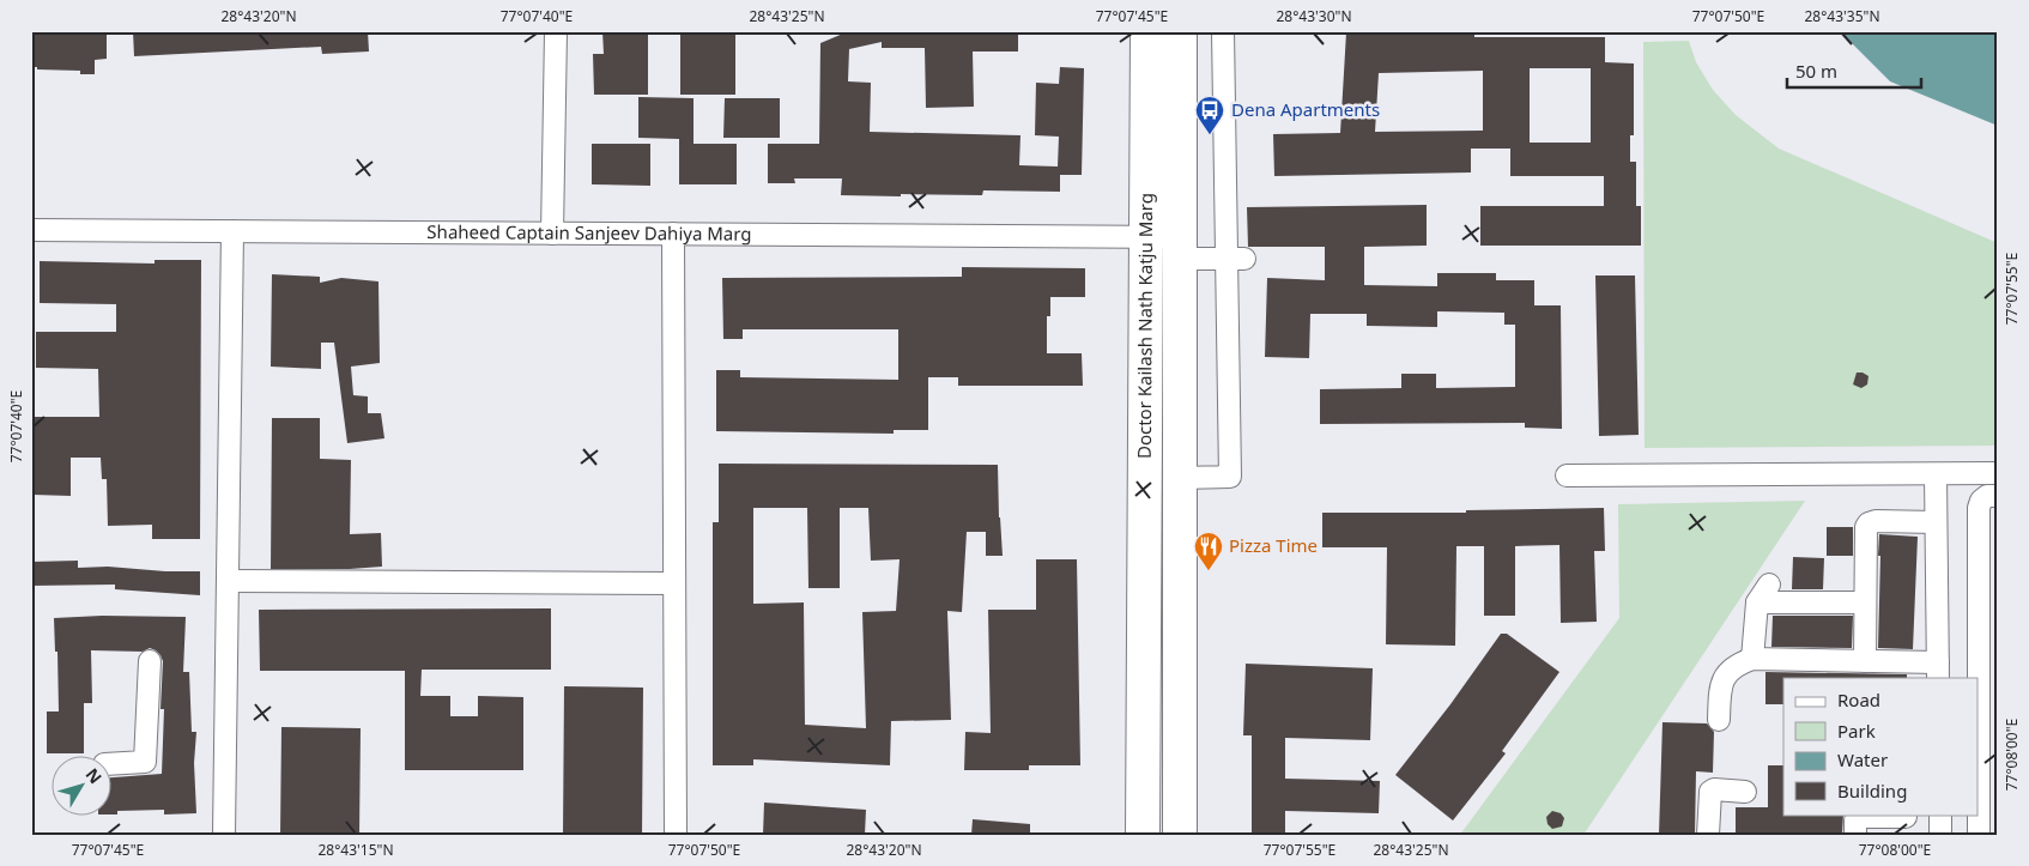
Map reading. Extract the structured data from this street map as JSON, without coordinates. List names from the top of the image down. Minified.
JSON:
{"streets":{"main road":["Doctor Kailash Nath Katju Marg"],"street":["Shaheed Captain Sanjeev Dahiya Marg"]},"crossings":[["Shaheed Captain Sanjeev Dahiya Marg","Doctor Kailash Nath Katju Marg"]],"places":{"bus stop":["Dena Apartments"],"restaurant":["Pizza Time"]},"legend":["Road","Park","Water","Building"],"scale_bar":"50 m","north":"top right","coordinates":["28°43'20\"N","77°07'40\"E","28°43'25\"N","77°07'45\"E","28°43'30\"N","77°07'50\"E","28°43'35\"N","77°07'55\"E","77°08'00\"E","28°43'15\"N"]}
